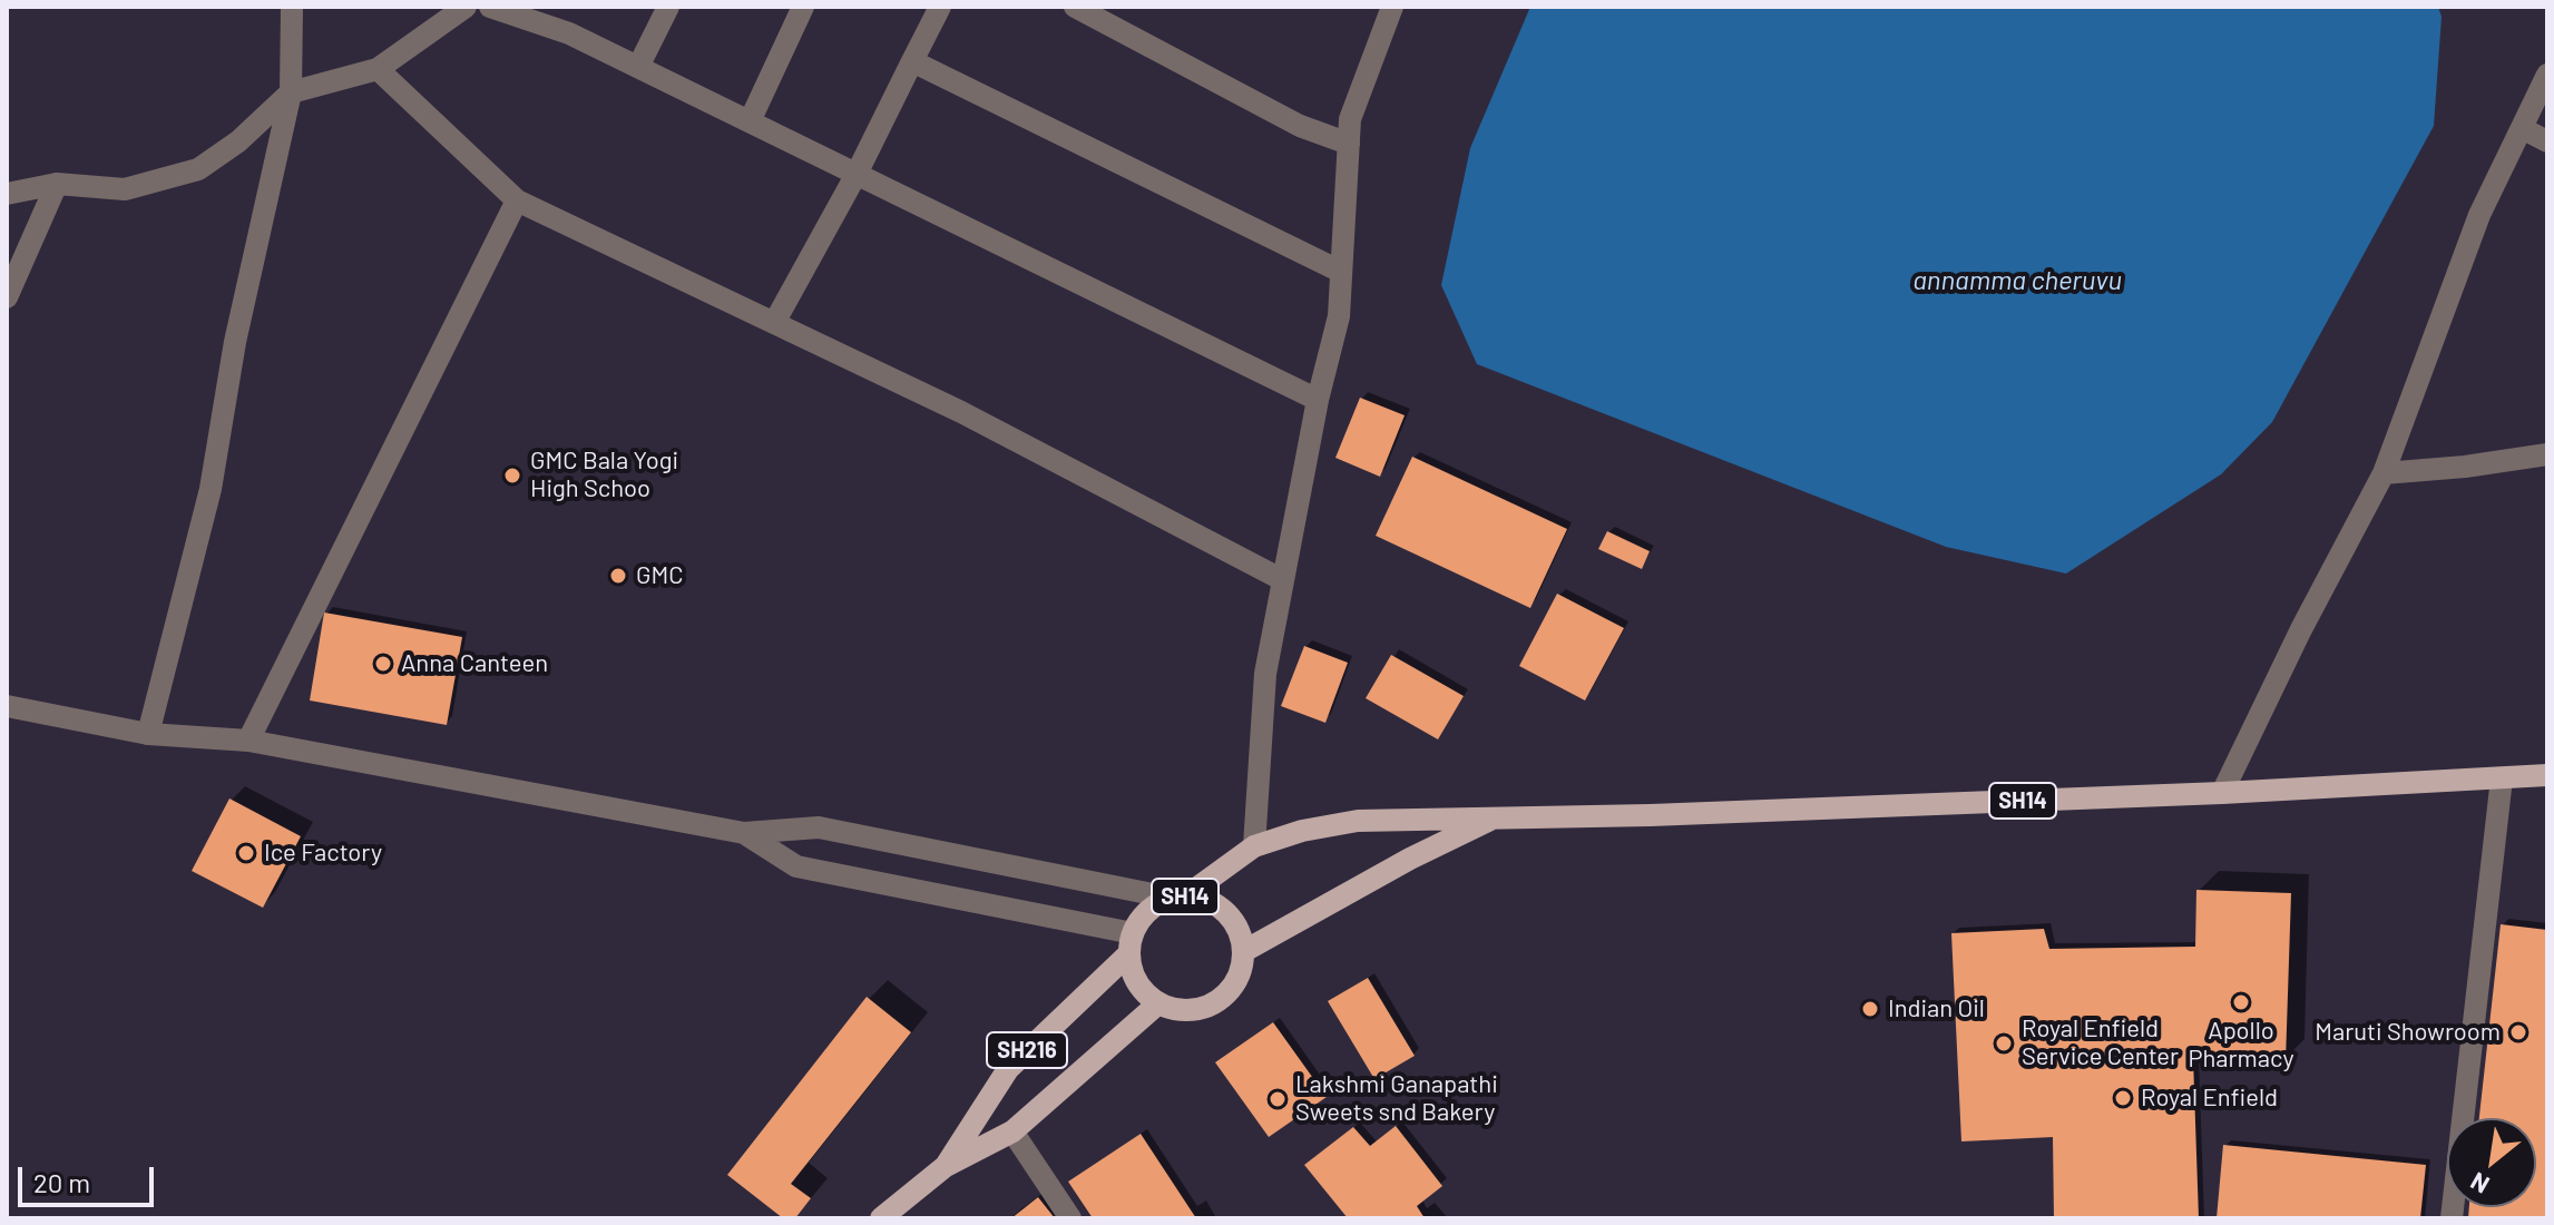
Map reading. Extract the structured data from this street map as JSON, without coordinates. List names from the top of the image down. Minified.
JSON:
{"streets":{"main road":["SH14","SH216"]},"crossings":[["SH14","SH216"]],"water":["annamma cheruvu"],"places":["GMC Bala Yogi High Schoo","GMC","Anna Canteen","Ice Factory","Apollo Pharmacy","Indian Oil","Maruti Showroom","Royal Enfield Service Center","Royal Enfield","Lakshmi Ganapathi Sweets snd Bakery"],"scale_bar":"20 m","north":"bottom left"}
